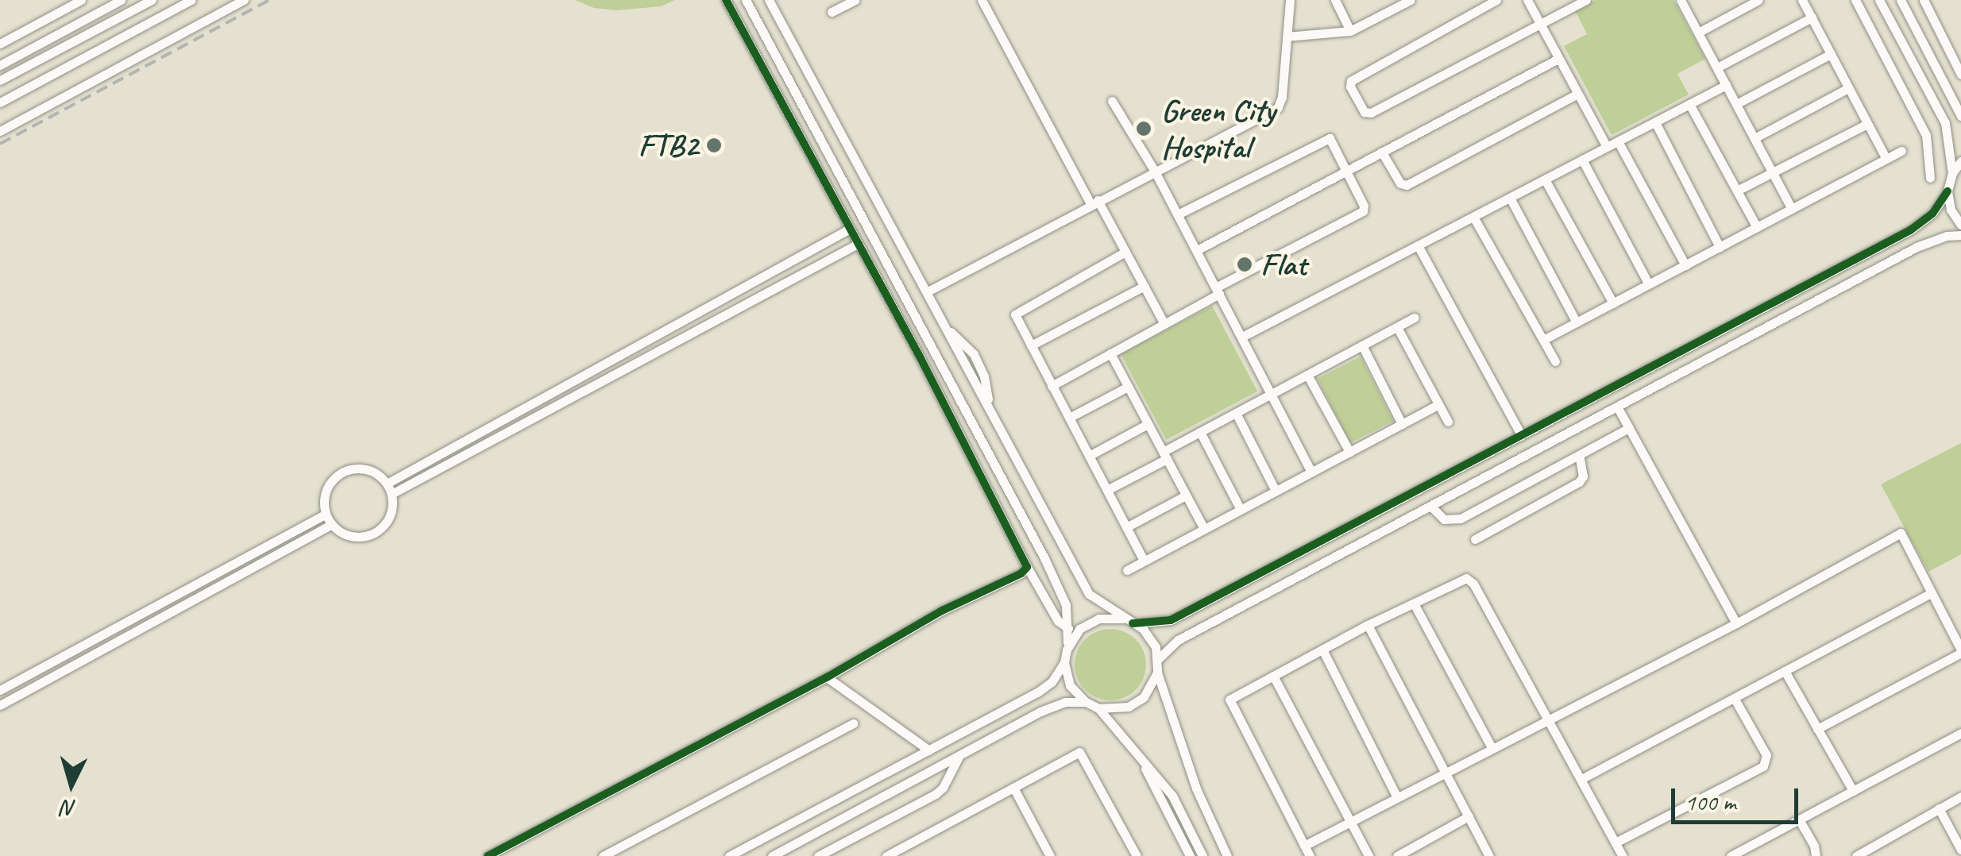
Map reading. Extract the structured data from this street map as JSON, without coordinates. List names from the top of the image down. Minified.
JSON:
{"places":["Green City Hospital","FTB2","Flat"],"scale_bar":"100 m","north":"bottom"}
